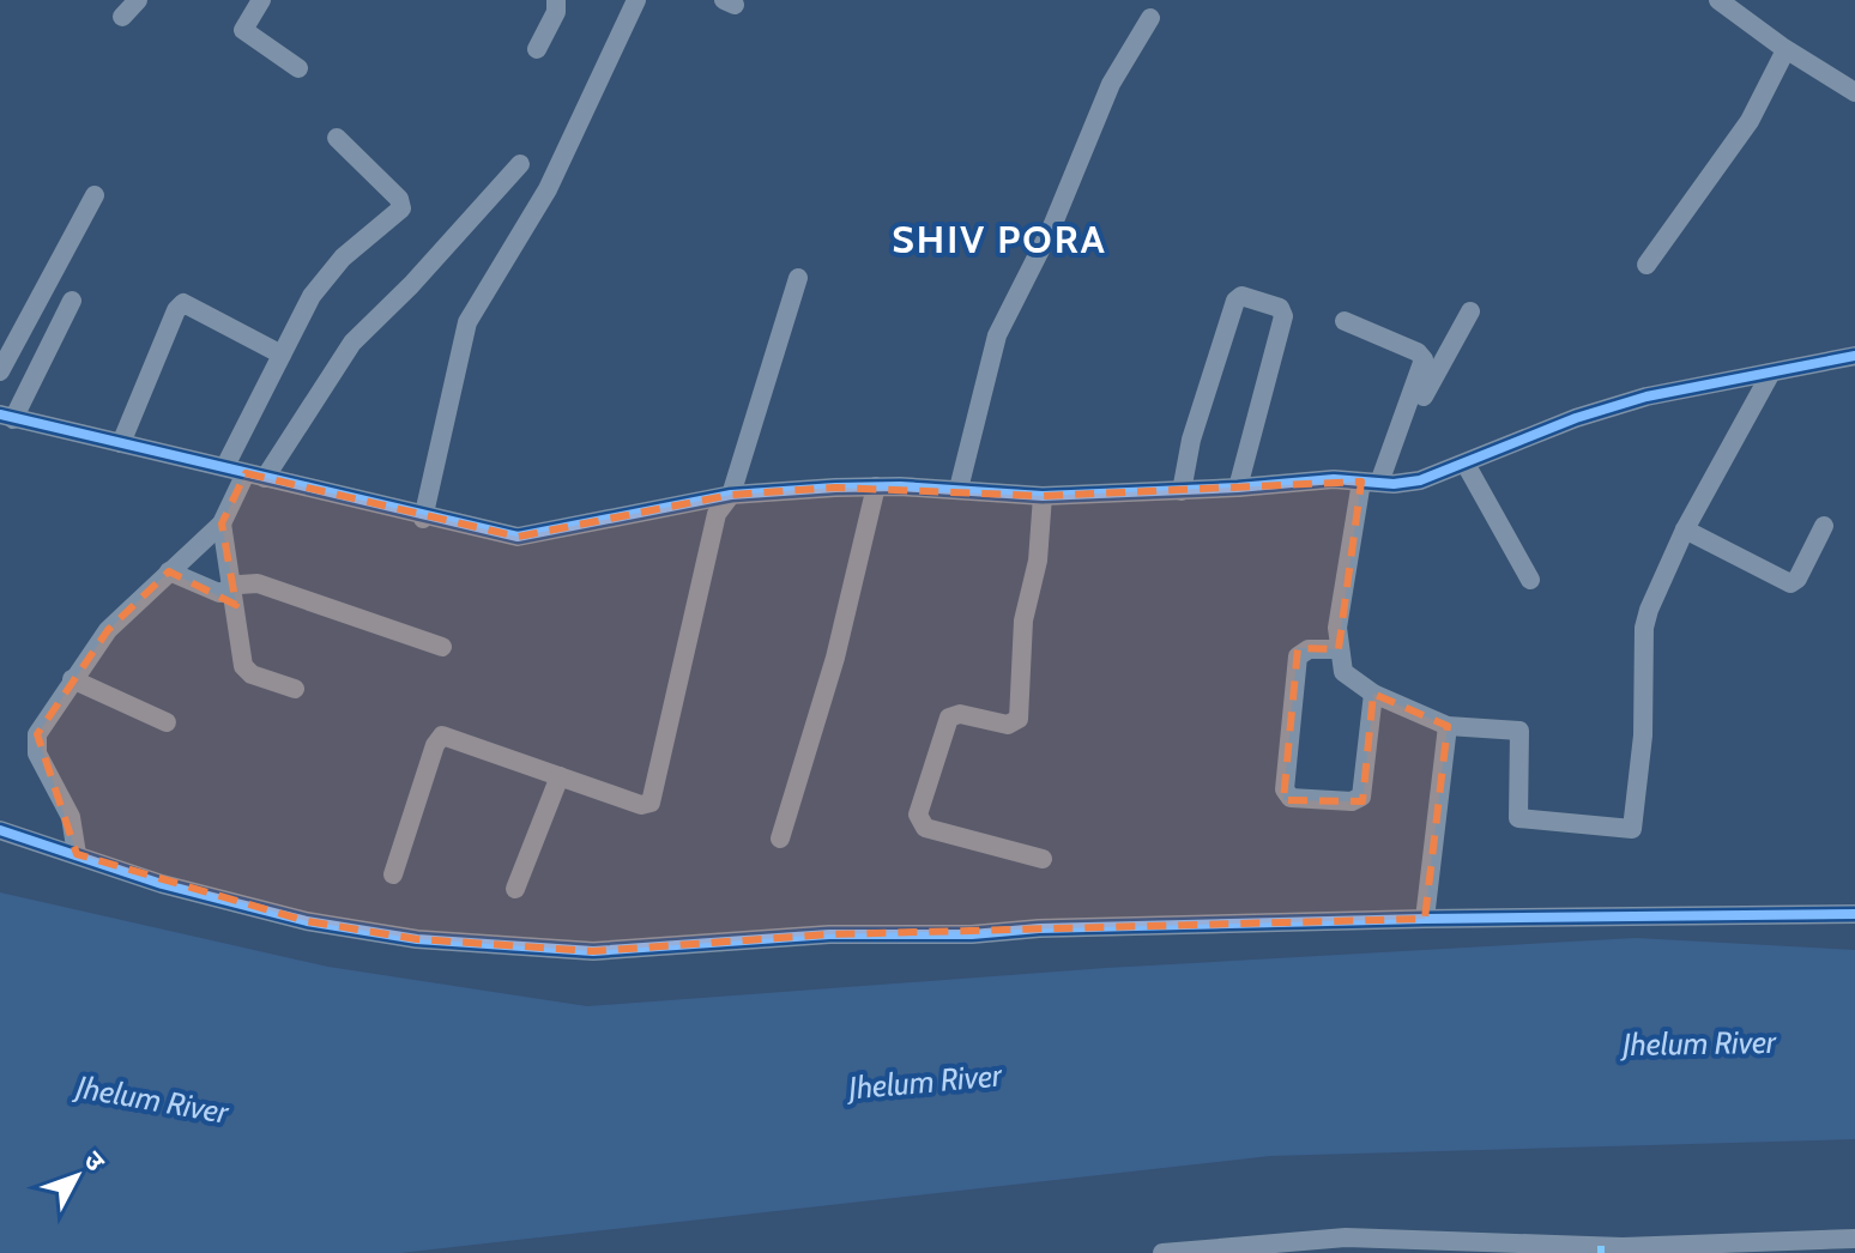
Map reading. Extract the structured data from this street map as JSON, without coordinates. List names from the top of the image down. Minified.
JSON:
{"districts":["SHIV PORA"],"water":["Jhelum River"],"north":"top right"}
